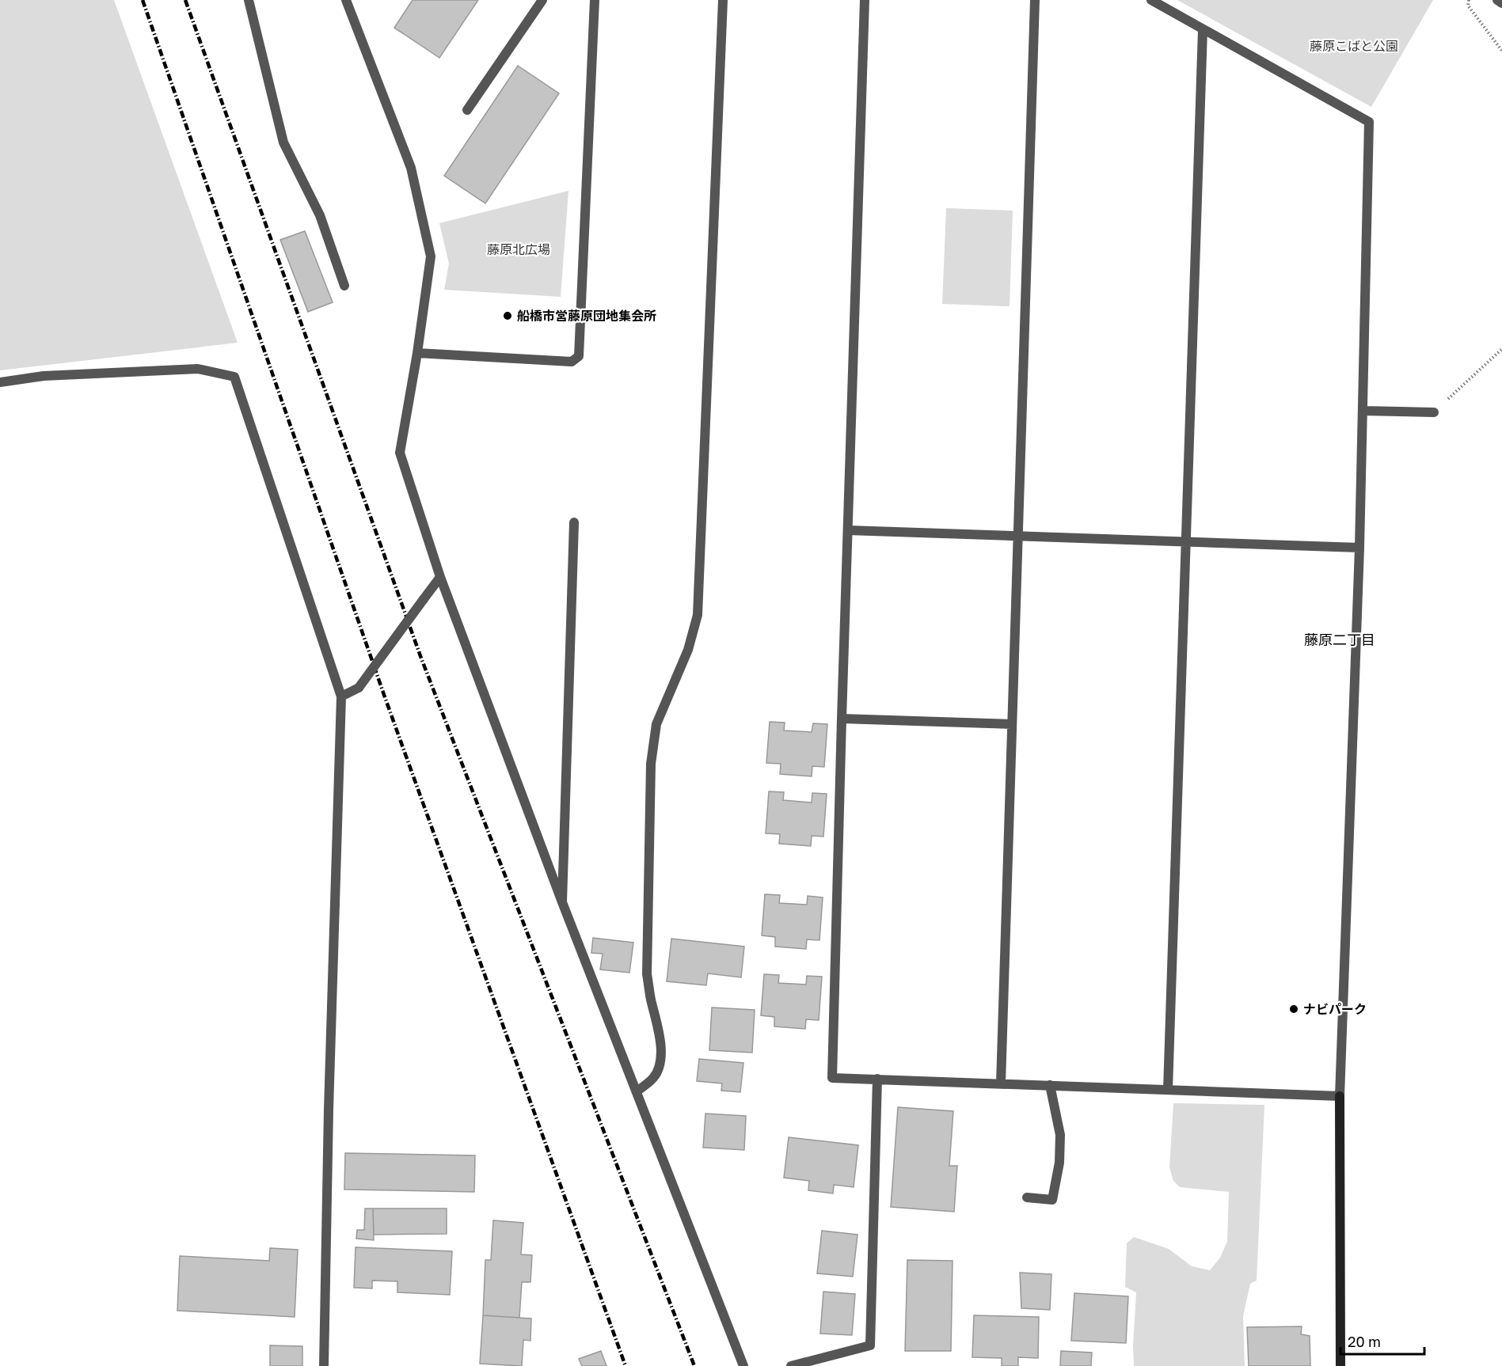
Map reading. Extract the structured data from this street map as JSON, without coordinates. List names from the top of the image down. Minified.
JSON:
{"districts":["藤原二丁目"],"parks":["藤原こばと公園","藤原北広場"],"places":["船橋市営藤原団地集会所","ナビパーク"],"scale_bar":"20 m"}
